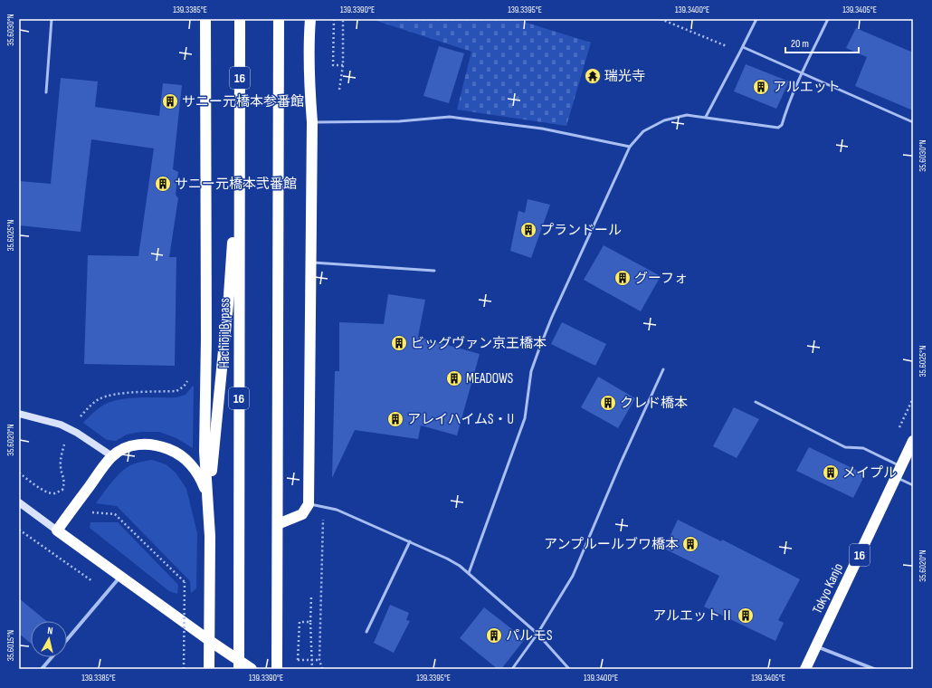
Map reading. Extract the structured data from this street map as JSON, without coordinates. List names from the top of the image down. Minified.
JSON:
{"streets":{"highway":["16","Hachioji Bypass","Tokyo Kanjo"]},"crossings":[["16","Hachioji Bypass"]],"places":{"temple":["瑞光寺"],"building":["アルエット","サニー元橋本参番館","サニー元橋本弐番館","プランドール","グーフォ","ビッグヴァン京王橋本","MEADOWS","クレド橋本","アレイハイムS・U","メイプル","アンプルールブワ橋本","アルエットⅡ","パルモS"]},"scale_bar":"20 m","north":"top","coordinates":["139.3385°E","139.3390°E","139.3395°E","139.3400°E","139.3405°E","35.6030°N","35.6025°N","35.6020°N","35.6015°N"]}
